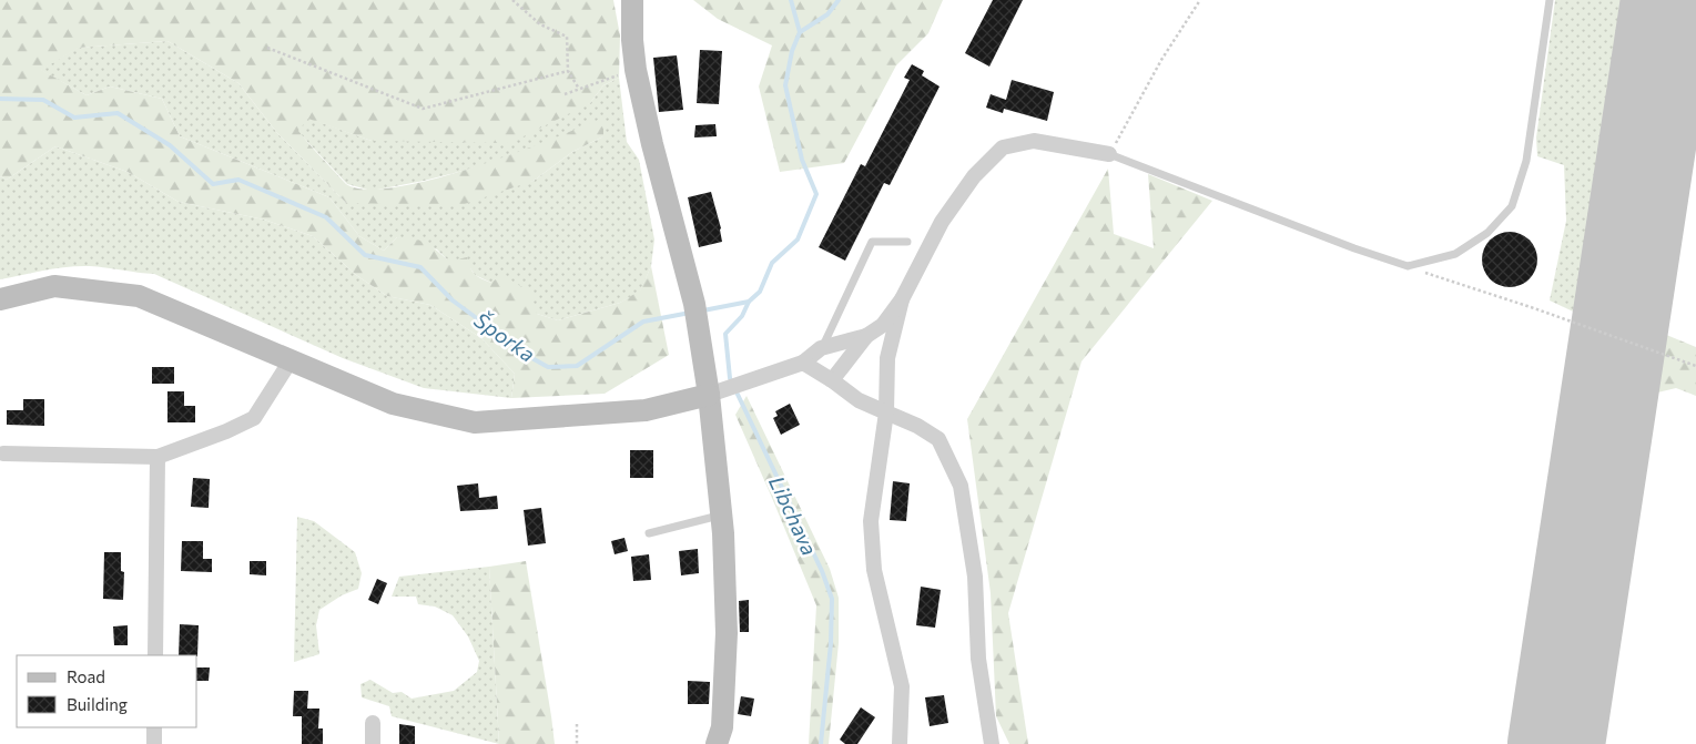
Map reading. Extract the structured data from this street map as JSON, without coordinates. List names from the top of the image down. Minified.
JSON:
{"water":["Šporka","Libchava"],"legend":["Road","Building"]}
